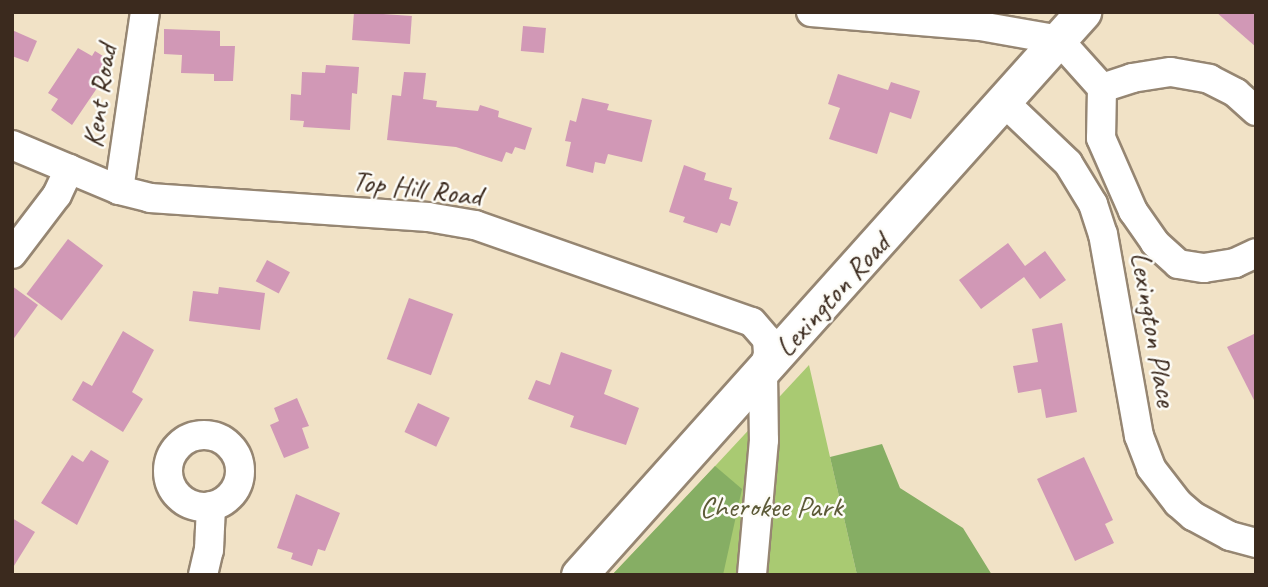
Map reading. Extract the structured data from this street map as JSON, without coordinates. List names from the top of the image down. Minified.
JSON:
{"streets":{"main road":["Lexington Road"],"street":["Kent Road","Top Hill Road","Lexington Place"]},"crossings":[["Kent Road","Top Hill Road"],["Top Hill Road","Lexington Road"],["Lexington Road","Lexington Place"]],"parks":["Cherokee Park"]}
